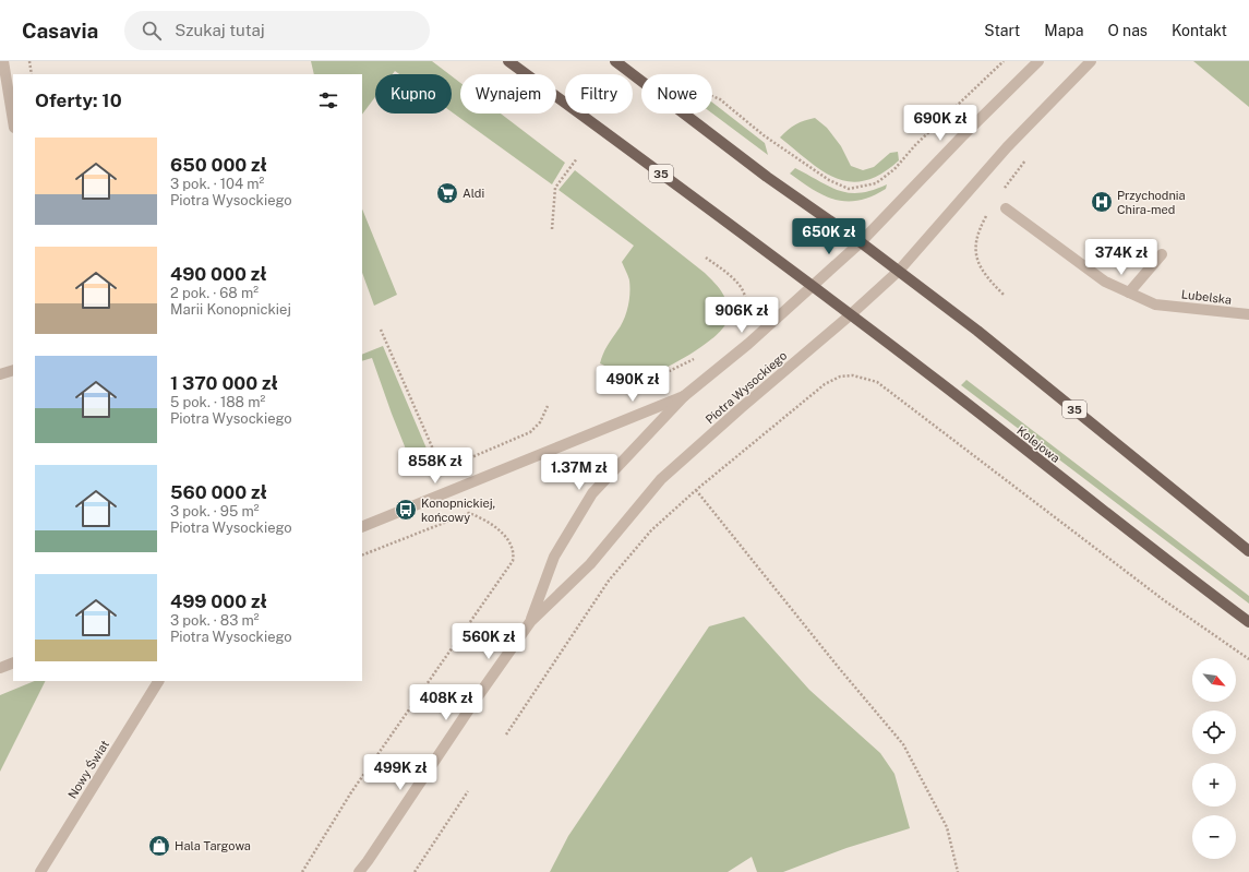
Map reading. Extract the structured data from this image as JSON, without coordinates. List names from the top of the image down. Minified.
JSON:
{"streets":{"main road":["35","Kolejowa"],"street":["Lubelska","Piotra Wysockiego","Nowy Świat"]},"crossings":[["35","Piotra Wysockiego"],["35","Kolejowa"],["Piotra Wysockiego","Kolejowa"]],"places":{"supermarket":["Aldi"],"hospital":["Przychodnia Chira-med"],"bus stop":["Konopnickiej, końcowy"],"shop":["Hala Targowa"]},"north":"bottom right","page":{"header":"Casavia","search":"Szukaj tutaj","nav":["Start","Mapa","O nas","Kontakt"],"chip":["Kupno","Wynajem","Filtry","Nowe"],"heading":"Oferty: 10","price":["690K zł","650K zł","374K zł","906K zł","490K zł","858K zł","1.37M zł","560K zł","408K zł","499K zł"],"list":[{"name":"650 000 zł","note":"3 pok. · 104 m² · Piotra Wysockiego"},{"name":"490 000 zł","note":"2 pok. · 68 m² · Marii Konopnickiej"},{"name":"1 370 000 zł","note":"5 pok. · 188 m² · Piotra Wysockiego"},{"name":"560 000 zł","note":"3 pok. · 95 m² · Piotra Wysockiego"},{"name":"499 000 zł","note":"3 pok. · 83 m² · Piotra Wysockiego"}],"map_buttons":["+","−"]}}
